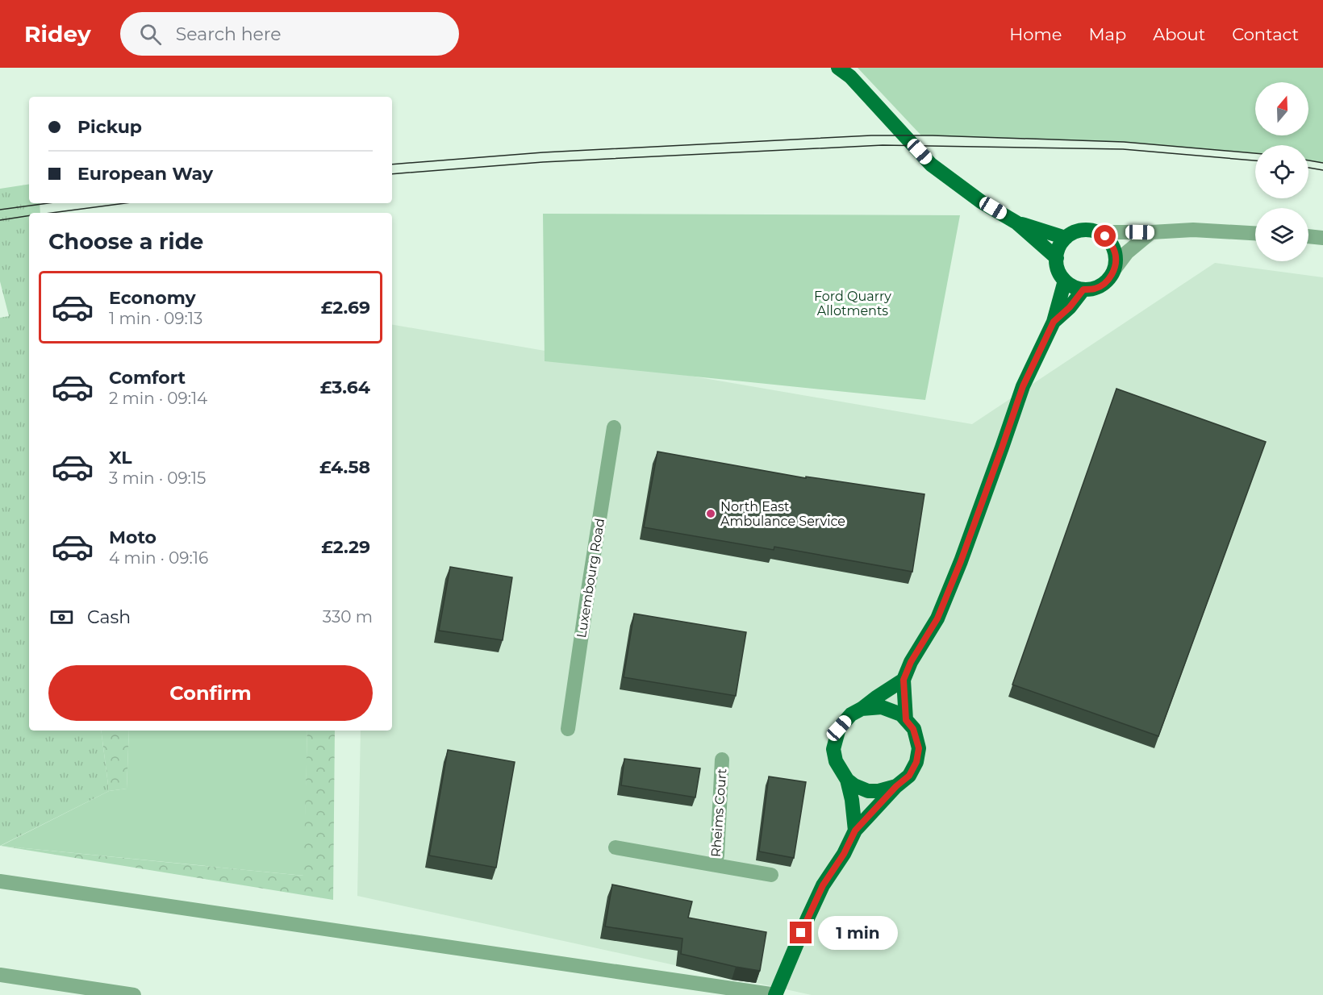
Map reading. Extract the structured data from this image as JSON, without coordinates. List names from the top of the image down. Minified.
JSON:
{"streets":{"street":["Luxembourg Road","Rheims Court"]},"parks":["Ford Quarry Allotments"],"places":["North East Ambulance Service"],"north":"top","page":{"header":"Ridey","search":"Search here","nav":["Home","Map","About","Contact"],"banner":["Pickup","European Way"],"heading":"Choose a ride","list":[{"name":"Economy","note":"1 min · 09:13","value":"£2.69"},{"name":"Comfort","note":"2 min · 09:14","value":"£3.64"},{"name":"XL","note":"3 min · 09:15","value":"£4.58"},{"name":"Moto","note":"4 min · 09:16","value":"£2.29"}],"pay":["Cash","330 m"],"buttons":"Confirm","bubble":"1 min"}}
